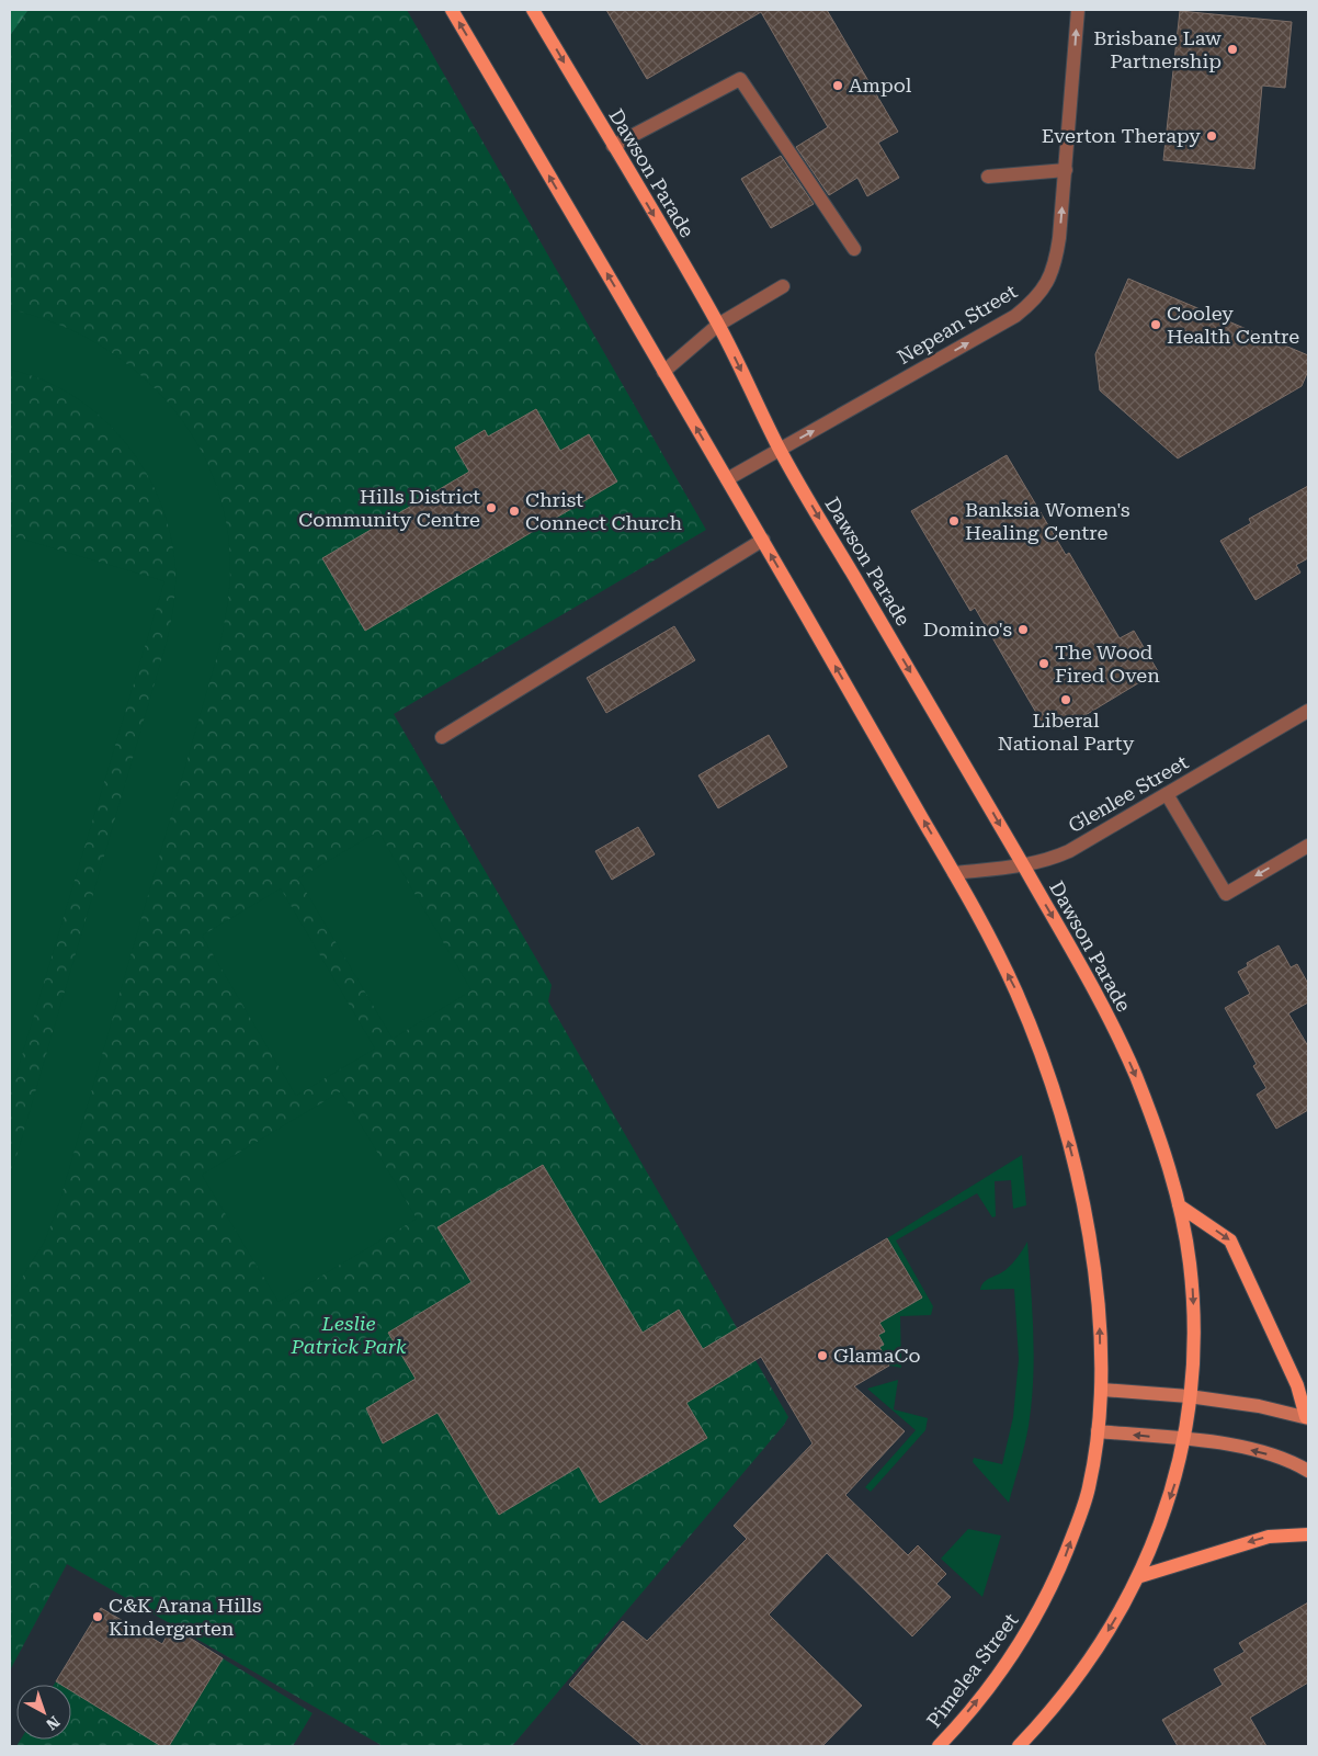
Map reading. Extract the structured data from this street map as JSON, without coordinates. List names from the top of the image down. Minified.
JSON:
{"streets":{"main road":["Dawson Parade","Pimelea Street"],"street":["Nepean Street","Glenlee Street"]},"crossings":[["Dawson Parade","Nepean Street"],["Dawson Parade","Glenlee Street"]],"one_way":["Nepean Street"],"parks":["Leslie Patrick Park"],"places":["Brisbane Law Partnership","Ampol","Everton Therapy","Cooley Health Centre","Hills District Community Centre","Christ Connect Church","Banksia Women's Healing Centre","Domino's","The Wood Fired Oven","Liberal National Party","GlamaCo","C&K Arana Hills Kindergarten"],"north":"bottom right"}
